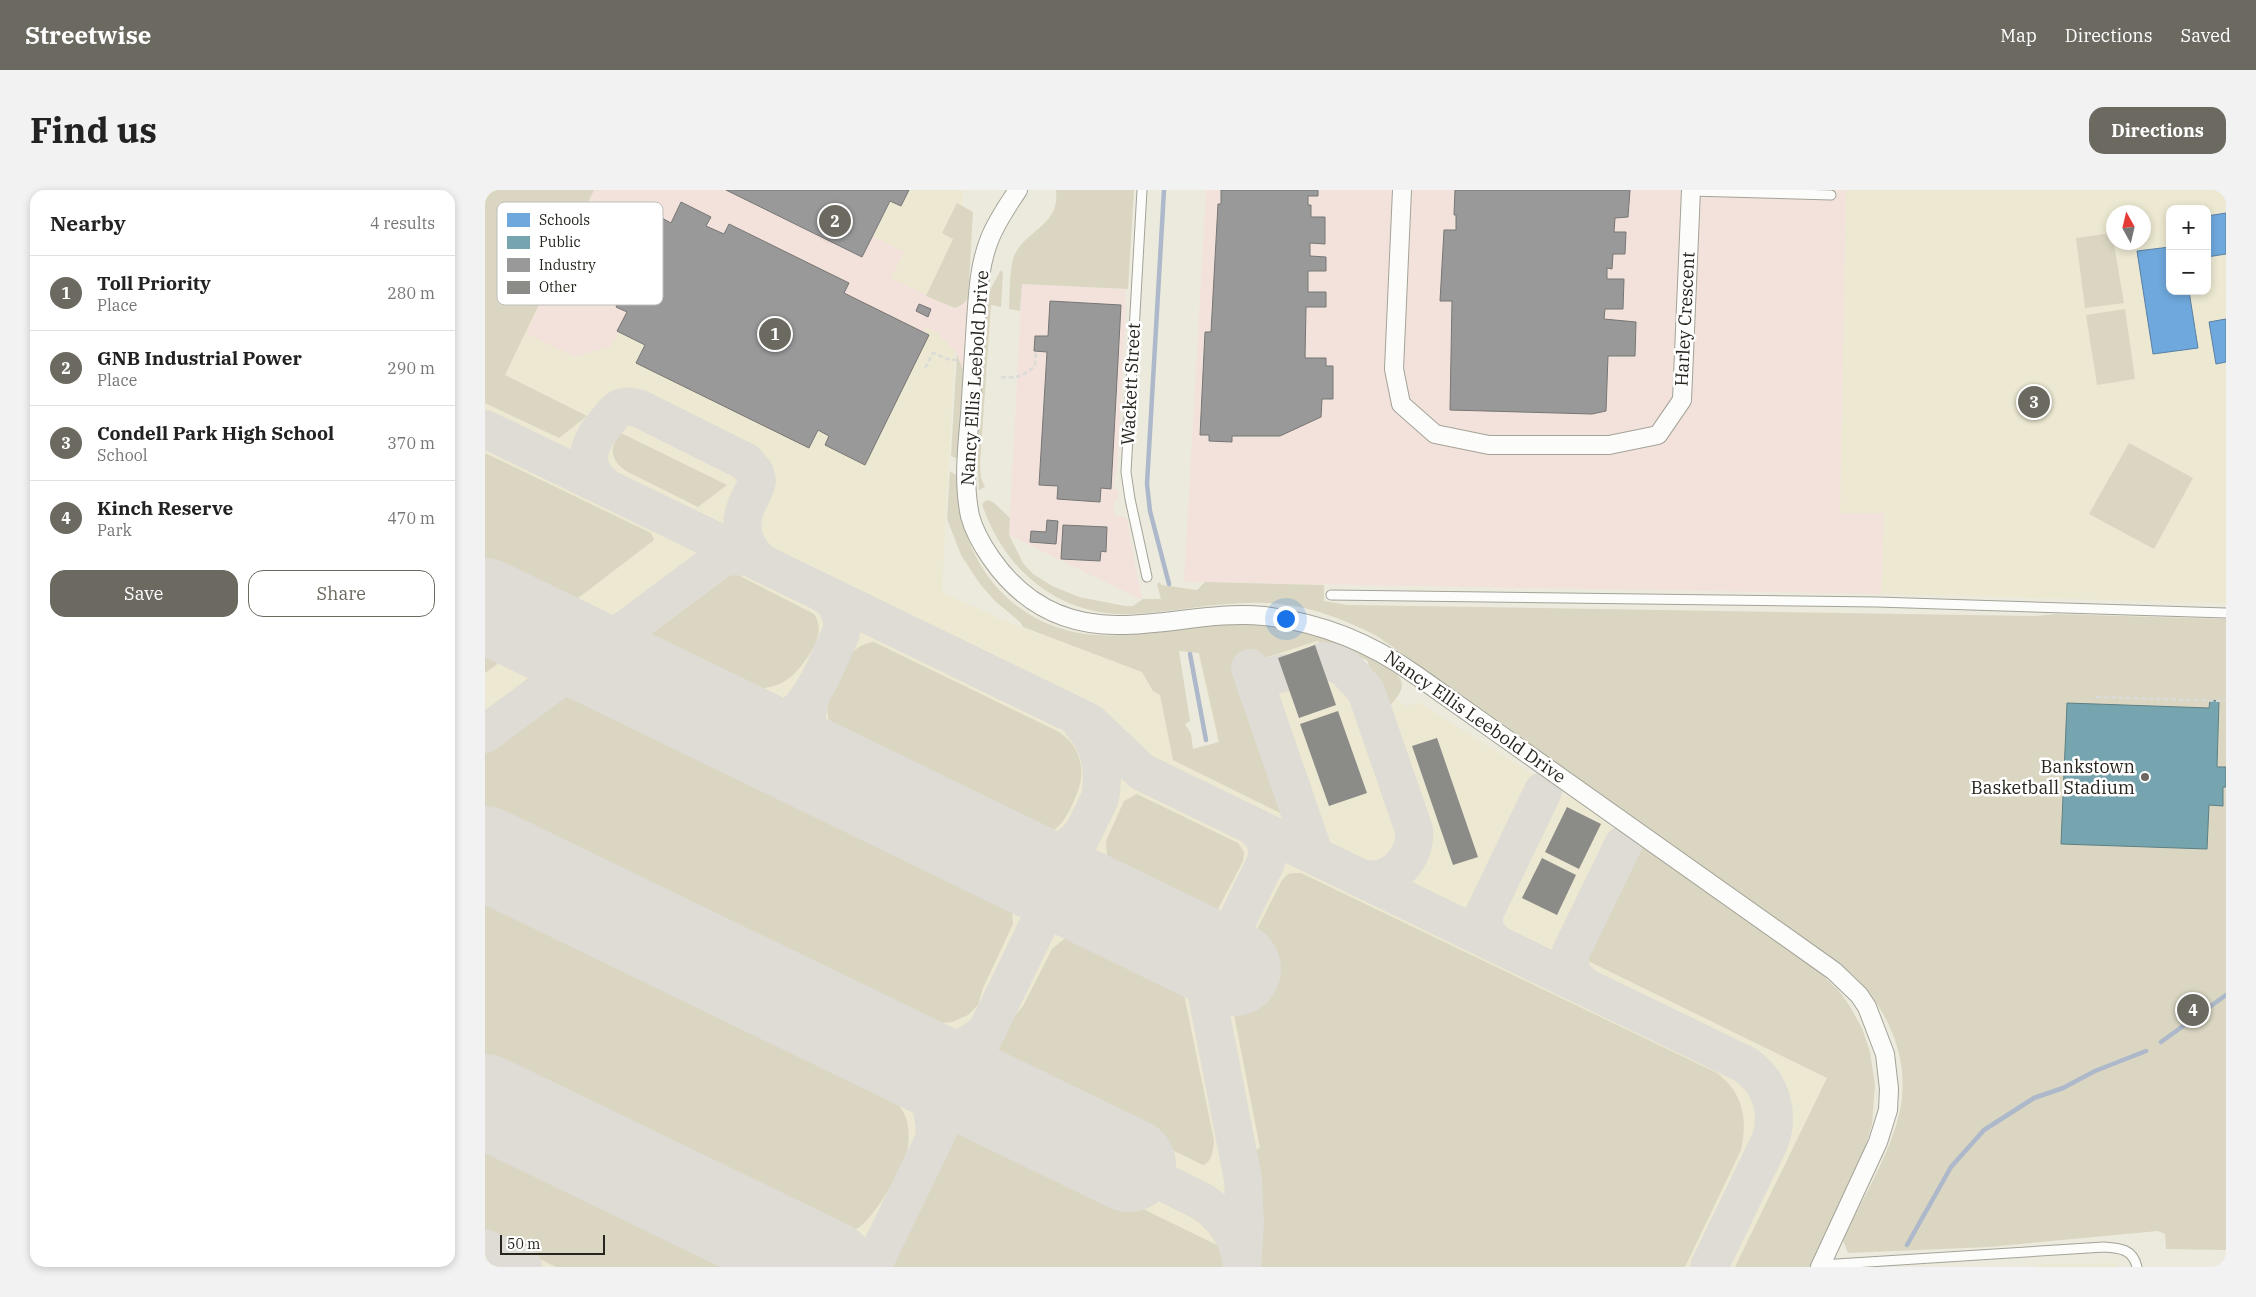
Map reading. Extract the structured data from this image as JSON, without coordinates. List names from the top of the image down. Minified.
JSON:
{"streets":{"street":["Harley Crescent","Nancy Ellis Leebold Drive"],"lane":["Wackett Street"]},"places":["Bankstown Basketball Stadium"],"legend":["Schools","Public","Industry","Other"],"scale_bar":"50 m","north":"top","page":{"header":"Streetwise","nav":["Map","Directions","Saved"],"title":"Find us","buttons":["Directions",["Save","Share"]],"heading":["Nearby","4 results"],"pins":["2","1","3","4"],"map_buttons":["+","−"],"list":[{"mark":"1","name":"Toll Priority","note":"Place","value":"280 m"},{"mark":"2","name":"GNB Industrial Power","note":"Place","value":"290 m"},{"mark":"3","name":"Condell Park High School","note":"School","value":"370 m"},{"mark":"4","name":"Kinch Reserve","note":"Park","value":"470 m"}],"scale":"50 m"}}
